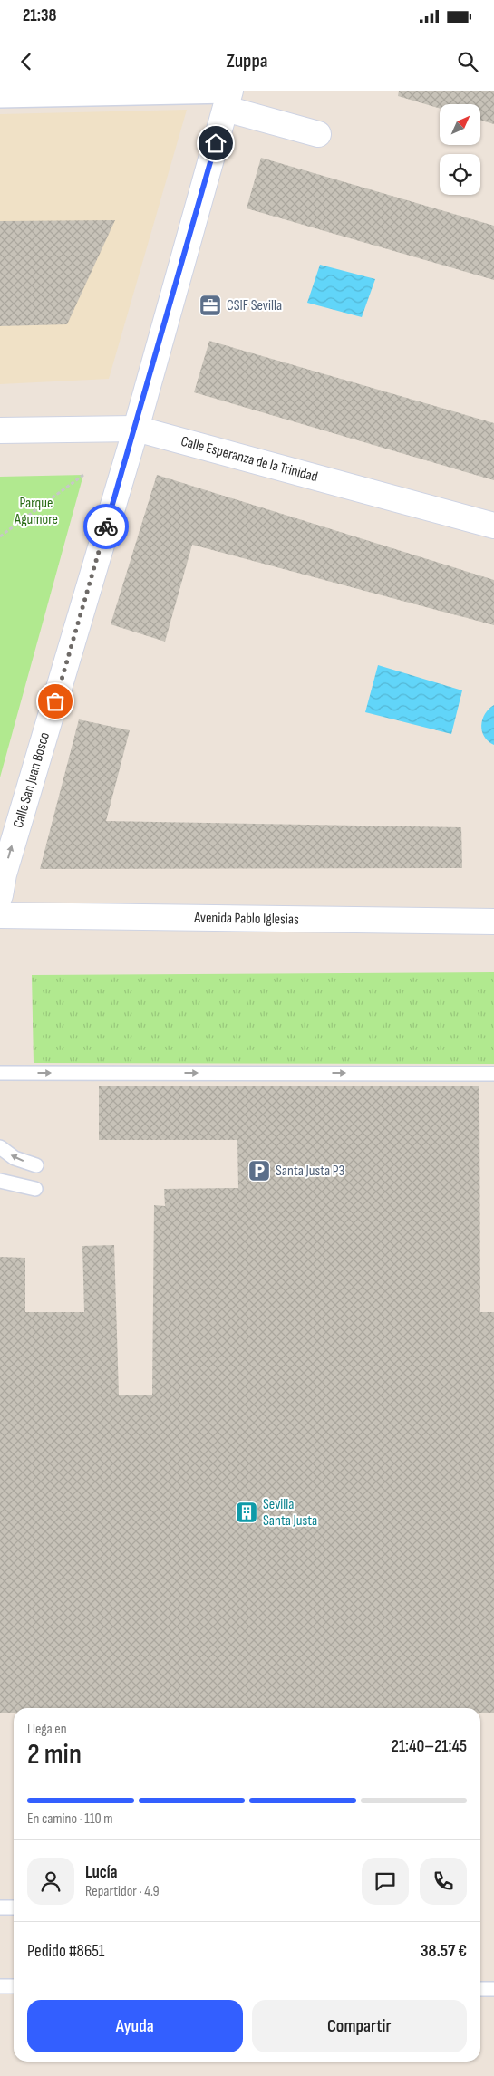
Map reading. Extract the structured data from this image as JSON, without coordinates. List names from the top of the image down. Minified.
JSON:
{"streets":{"street":["Calle Esperanza de la Trinidad","Calle San Juan Bosco","Avenida Pablo Iglesias"]},"crossings":[["Calle Esperanza de la Trinidad","Calle San Juan Bosco"]],"one_way":["Calle San Juan Bosco"],"parks":["Parque Agumore"],"places":{"office":["CSIF Sevilla"],"parking":["Santa Justa P3"],"building":["Sevilla Santa Justa"]},"north":"top right","page":{"status":"21:38","header":"Zuppa","heading":["2 min","Llega en","21:40–21:45"],"panel":["Lucía","Repartidor · 4.9","Pedido #8651","38.57 €"],"bar":"En camino · 110 m","buttons":["Ayuda","Compartir"]}}
